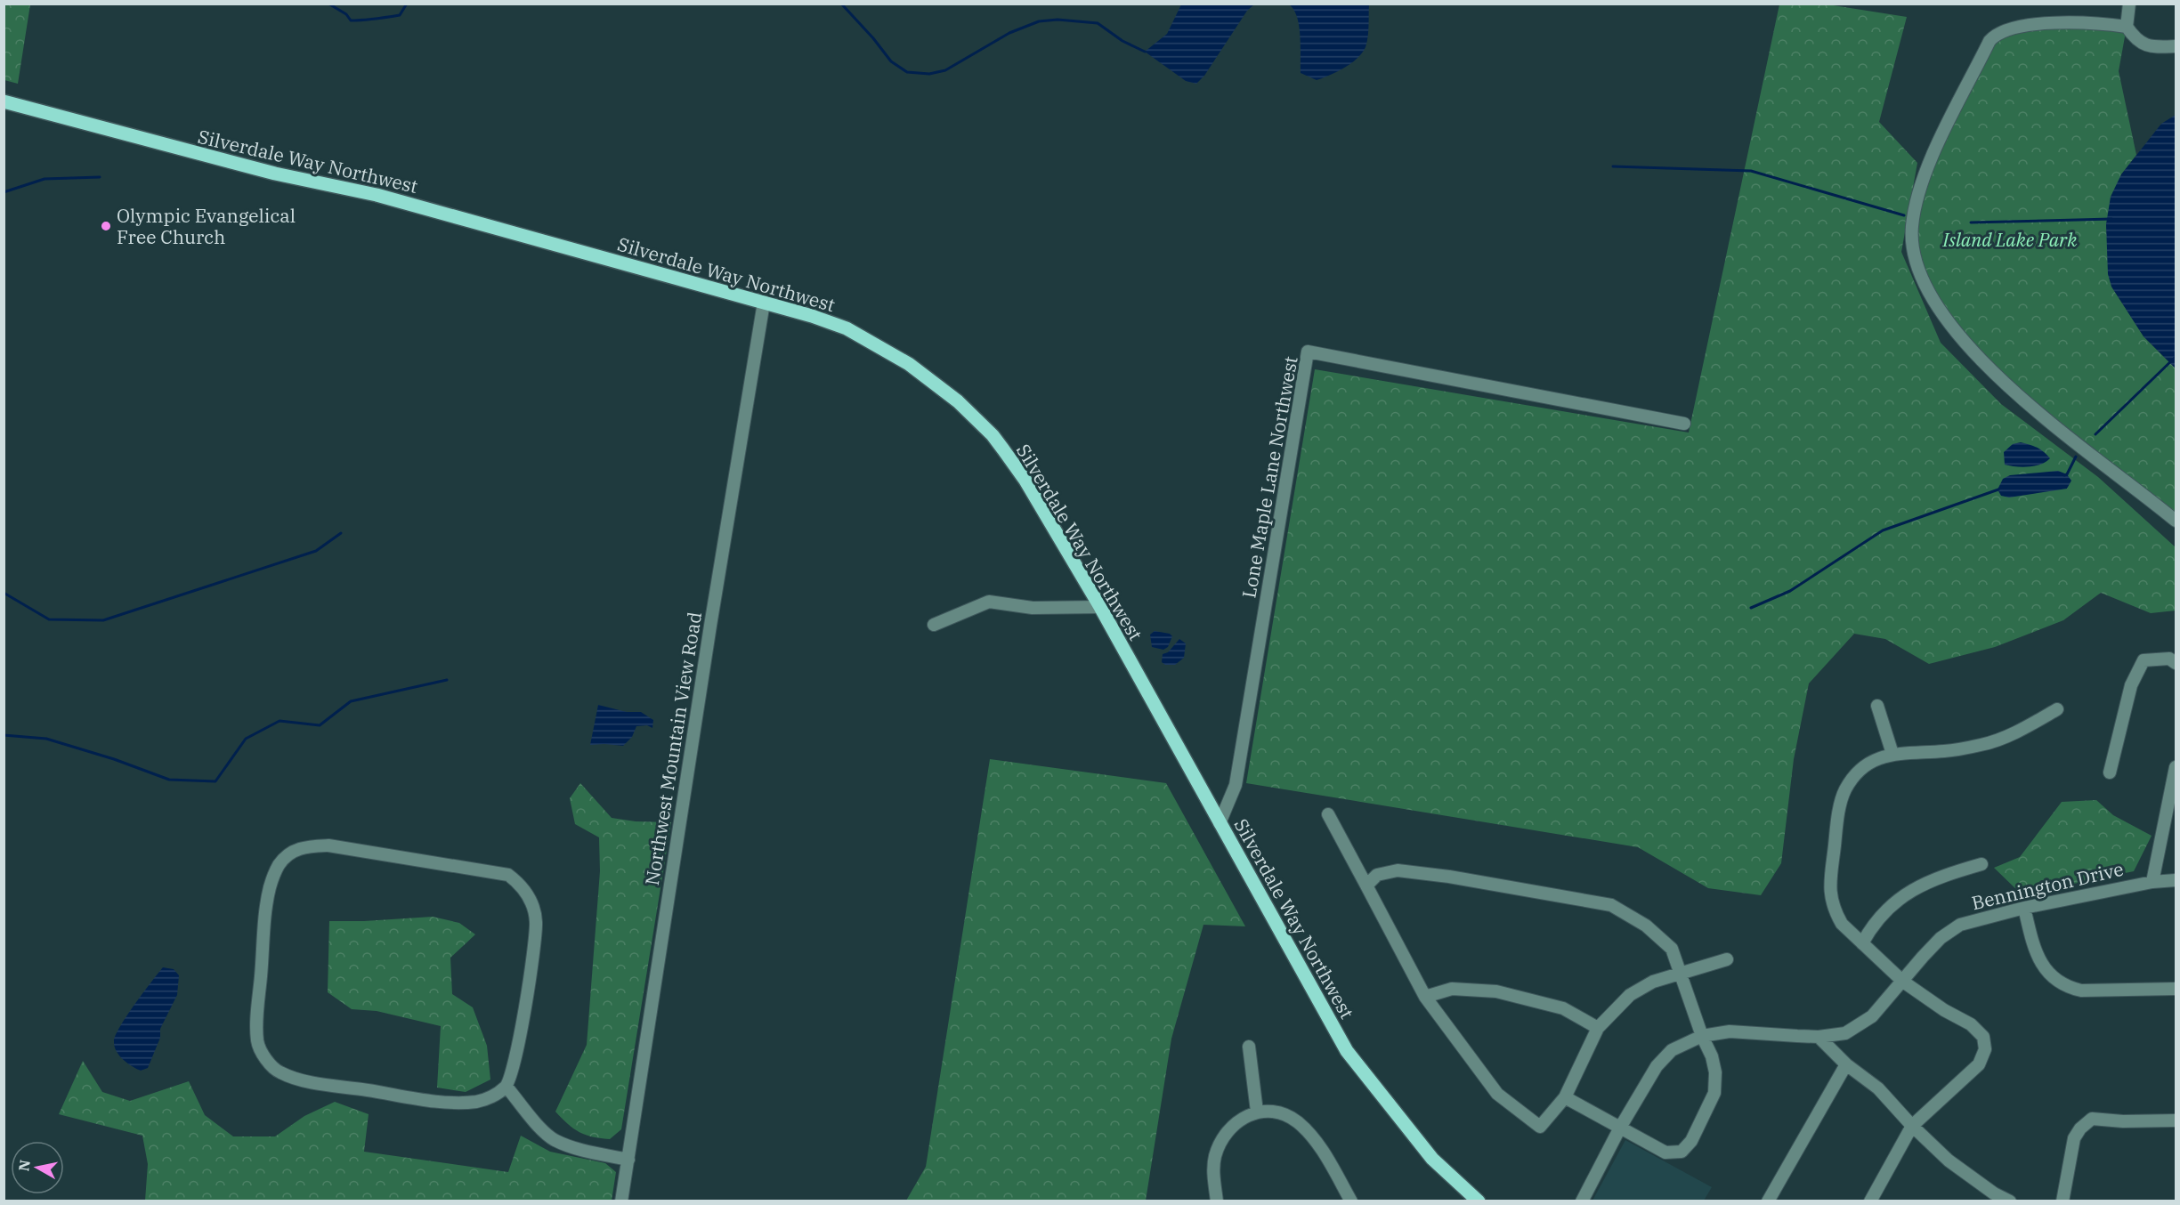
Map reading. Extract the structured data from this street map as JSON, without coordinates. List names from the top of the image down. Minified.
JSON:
{"streets":{"main road":["Silverdale Way Northwest"],"street":["Lone Maple Lane Northwest","Northwest Mountain View Road","Bennington Drive"]},"crossings":[["Silverdale Way Northwest","Lone Maple Lane Northwest"],["Silverdale Way Northwest","Northwest Mountain View Road"]],"parks":["Island Lake Park"],"places":["Olympic Evangelical Free Church"],"north":"left"}
